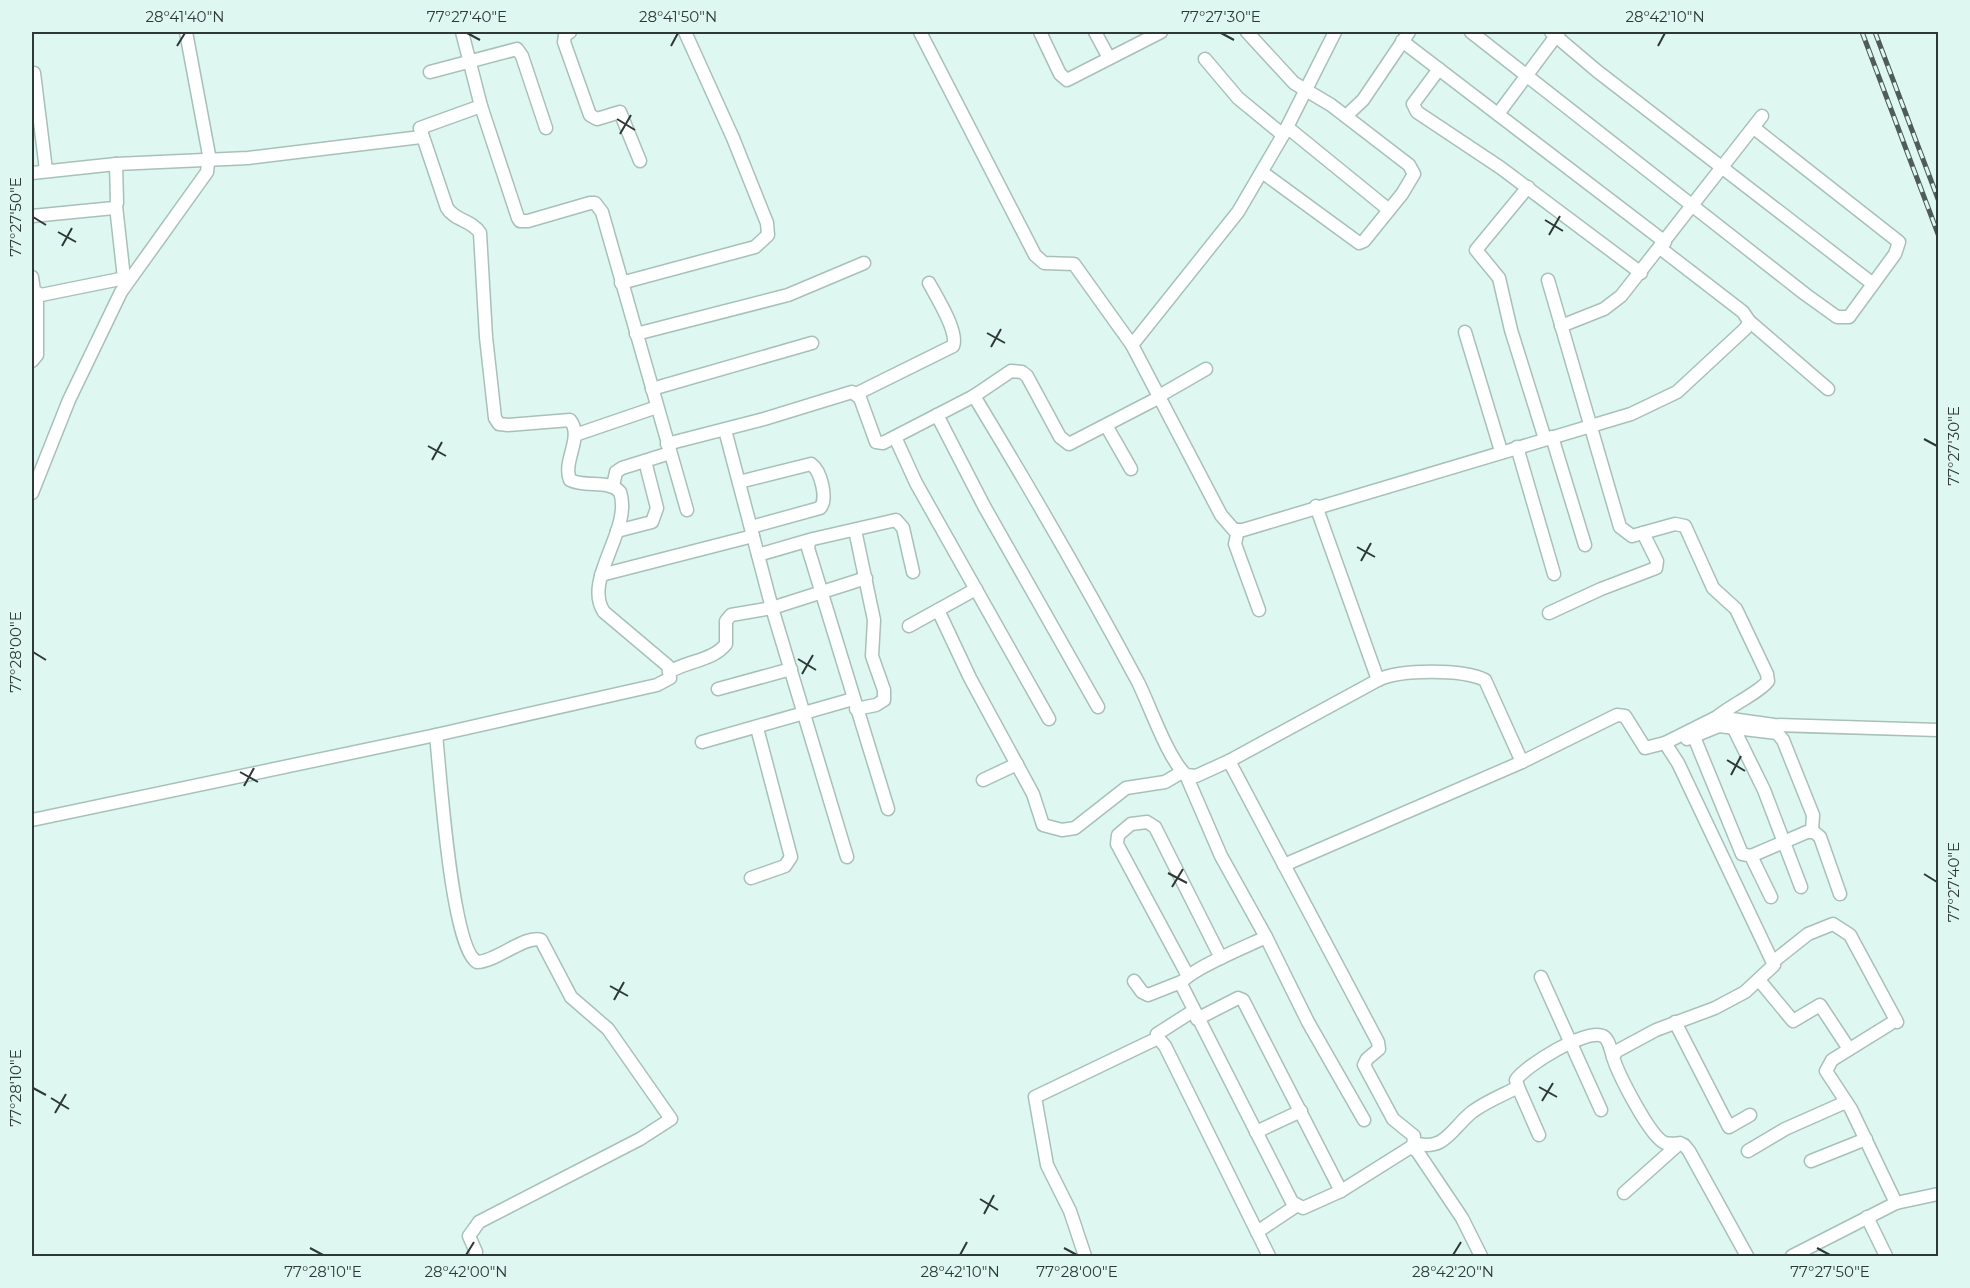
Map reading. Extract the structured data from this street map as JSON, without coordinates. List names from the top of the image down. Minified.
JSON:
{"coordinates":["28°41'40\"N","77°27'40\"E","28°41'50\"N","77°27'30\"E","28°42'10\"N","77°27'50\"E","77°28'00\"E","77°28'10\"E","28°42'00\"N","28°42'20\"N"]}
